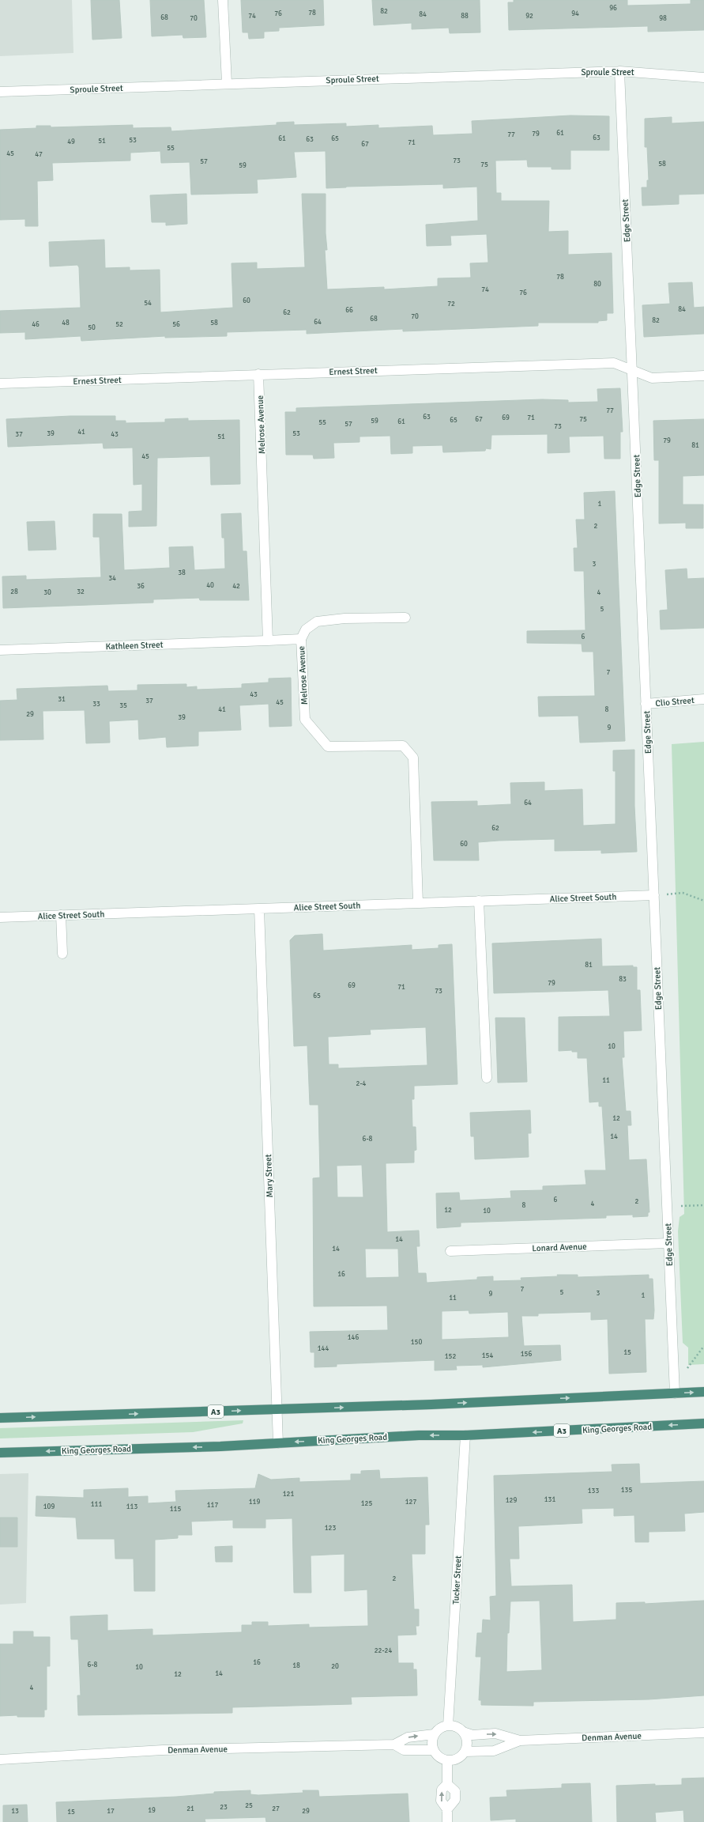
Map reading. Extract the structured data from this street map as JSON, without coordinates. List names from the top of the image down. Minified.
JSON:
{"streets":{"highway":["A3","King Georges Road"],"street":["Sproule Street","Edge Street","Ernest Street","Melrose Avenue","Kathleen Street","Clio Street","Alice Street South","Mary Street","Lonard Avenue","Tucker Street","Denman Avenue"]},"crossings":[["Sproule Street","Edge Street"],["Edge Street","Ernest Street"],["Edge Street","Clio Street"],["Edge Street","Alice Street South"],["Edge Street","Lonard Avenue"],["Edge Street","A3"],["Ernest Street","Melrose Avenue"],["Melrose Avenue","Kathleen Street"],["Melrose Avenue","Alice Street South"],["Alice Street South","Mary Street"],["Mary Street","A3"],["Mary Street","King Georges Road"],["King Georges Road","Tucker Street"],["Tucker Street","Denman Avenue"]],"house_numbers":["96","82","78","76","94","84","74","88","92","68","70","98","61","79","77","63","61","65","63","53","51","49","71","67","55","45","47","73","57","58","75","59","78","80","74","76","60","54","72","84","66","62","70","68","82","64","48","58","46","52","56","50","77","63","69","71","67","75","65","59","61","55","57","73","41","39","53","37","43","51","79","81","45","1","2","3","38","34","40","36","42","28","32","30","4","5","6","7","43","31","37","45","33","35","41","8","29","39","9","64","62","60","81","83","79","69","71","73","65","10","11","2-4","12","14","6-8","6","2","4","8","12","10","14","14","16","7","5","3","9","1","11","146","150","144","15","156","154","152","135","133","121","131","129","119","127","125","111","117","109","113","115","123","2","22-24","16","6-8","18","20","10","14","12","4","25","23","21","27","19","13","17","29","15"]}
